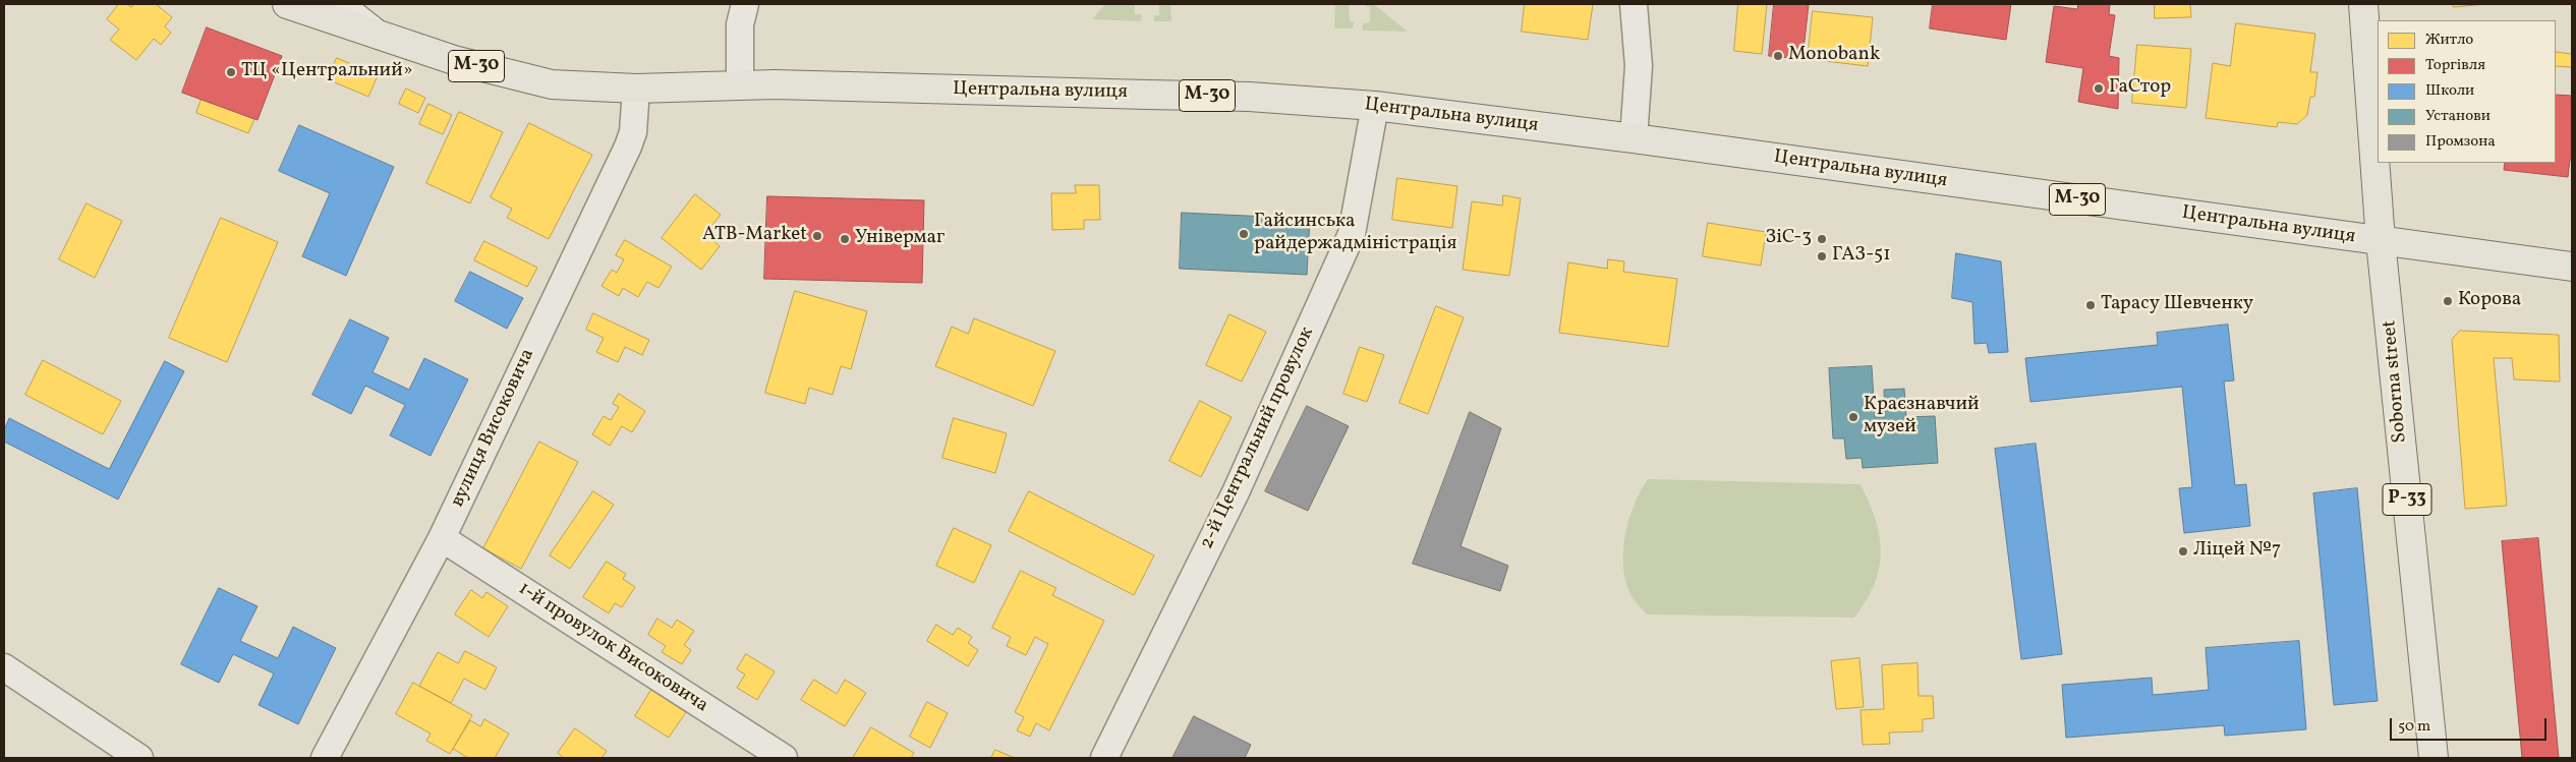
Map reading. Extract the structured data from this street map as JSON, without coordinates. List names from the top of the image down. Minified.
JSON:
{"streets":{"main road":["М-30","Центральна вулиця","Soborna street","Р-33"],"street":["вулиця Високовича","2-й Центральний провулок","1-й провулок Високовича"]},"crossings":[["М-30","Центральна вулиця"],["Центральна вулиця","Soborna street"],["Центральна вулиця","вулиця Високовича"],["Центральна вулиця","2-й Центральний провулок"],["вулиця Високовича","1-й провулок Високовича"]],"places":["Monobank","ТЦ «Центральний»","ГаСтор","Гайсинська райдержадміністрація","ATB-Market","Універмаг","ЗіС-3","ГАЗ-51","Корова","Тарасу Шевченку","Краєзнавчий музей","Ліцей №7"],"legend":["Житло","Торгівля","Школи","Установи","Промзона"],"scale_bar":"50 m"}
